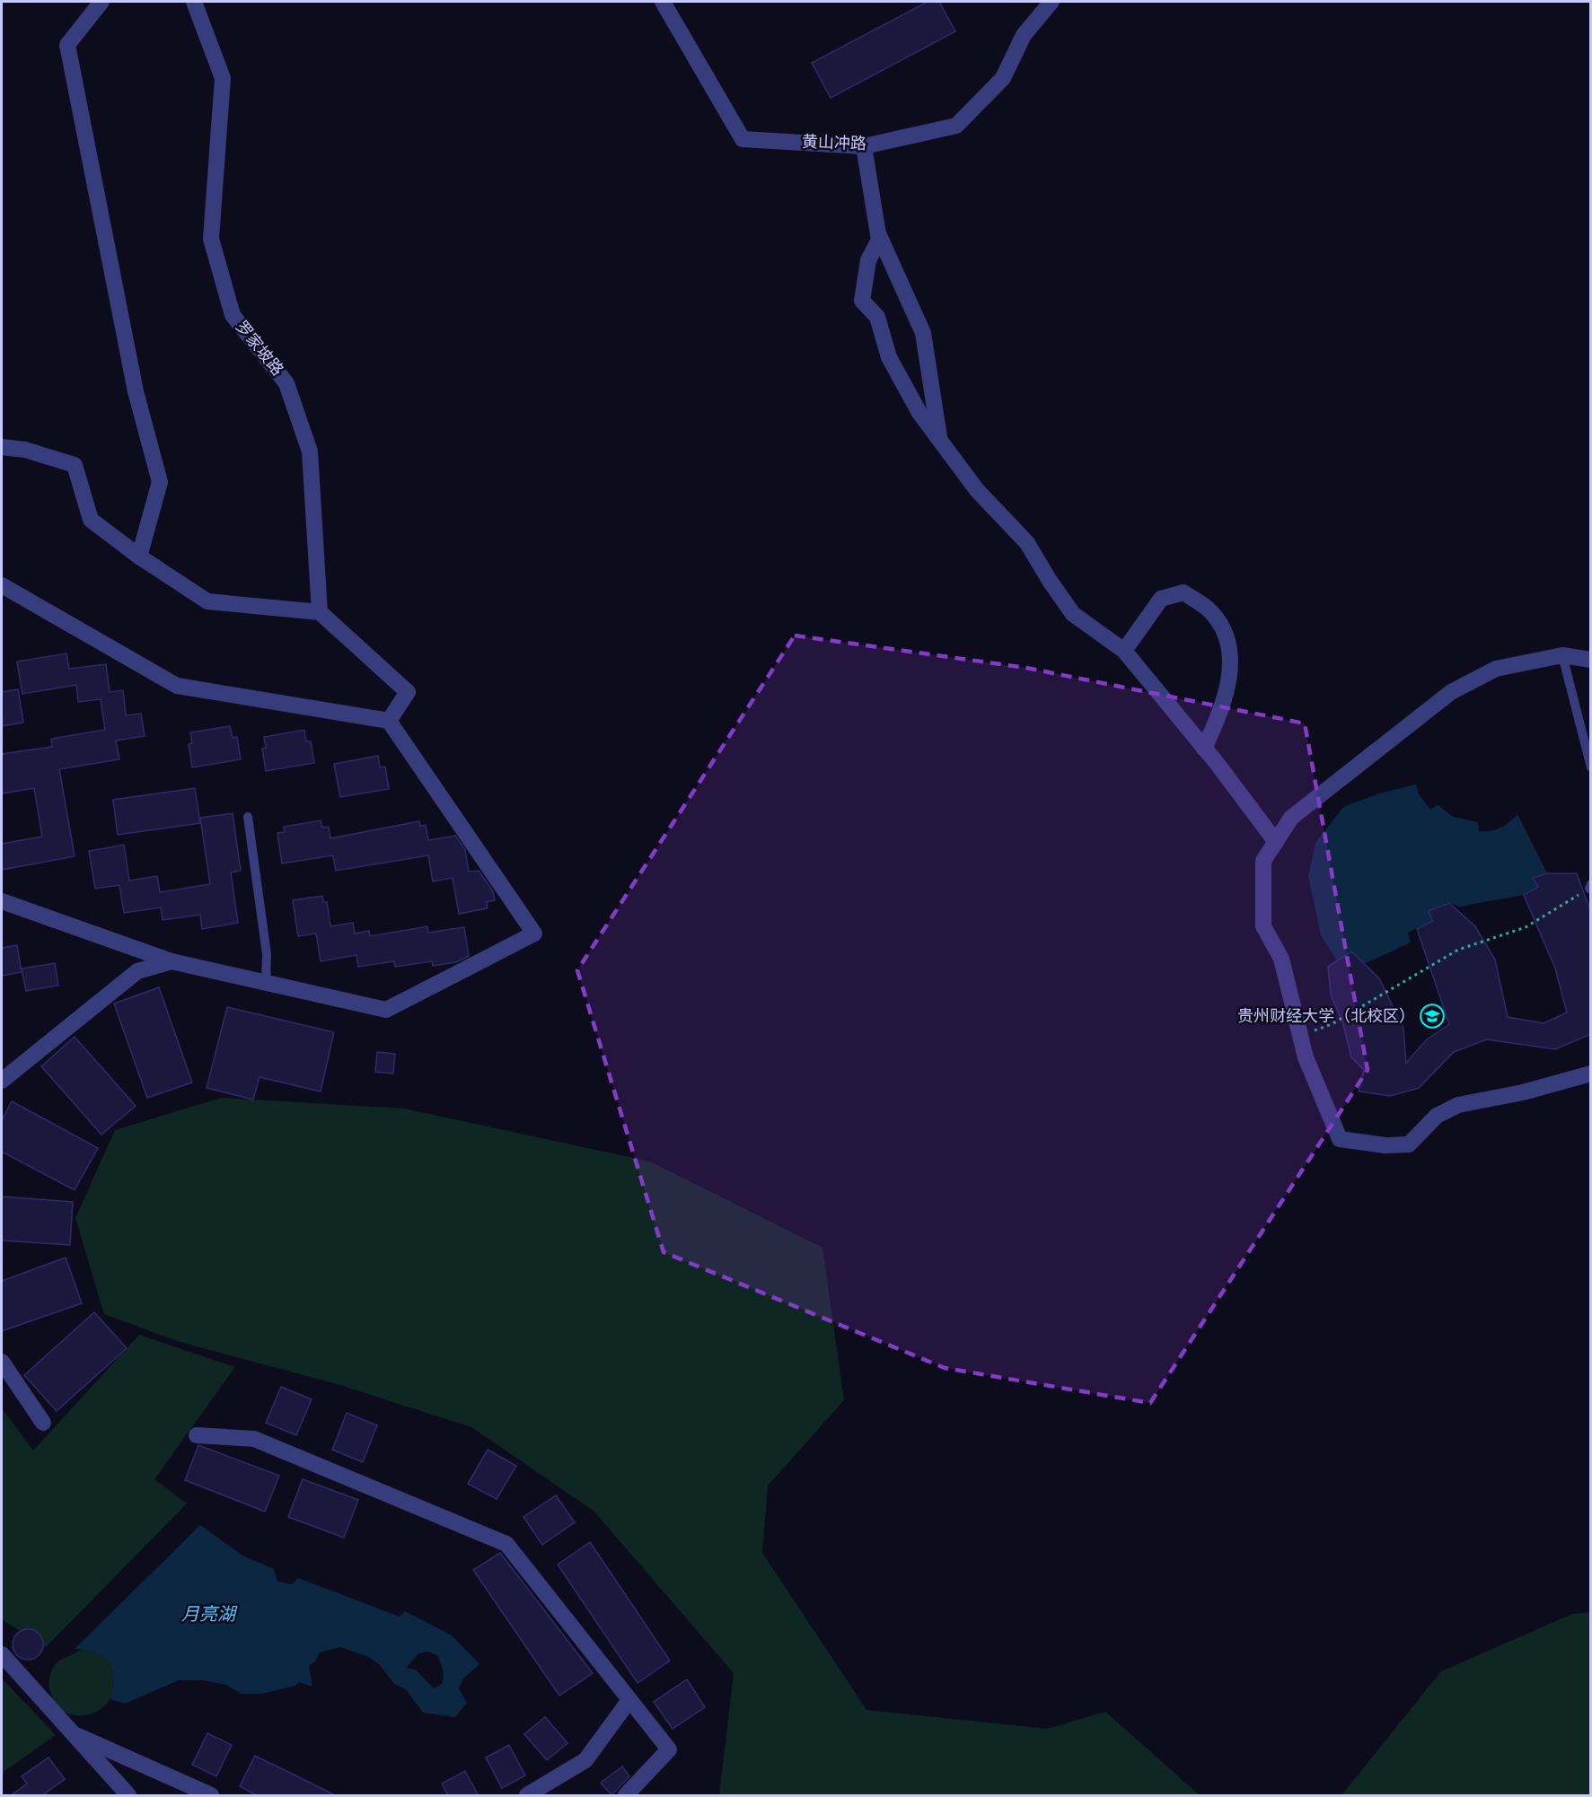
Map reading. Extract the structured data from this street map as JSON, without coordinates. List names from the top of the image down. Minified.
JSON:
{"streets":{"street":["黄山冲路","罗家坡路"]},"water":["月亮湖"],"places":{"school or university":["贵州财经大学（北校区）"]}}
